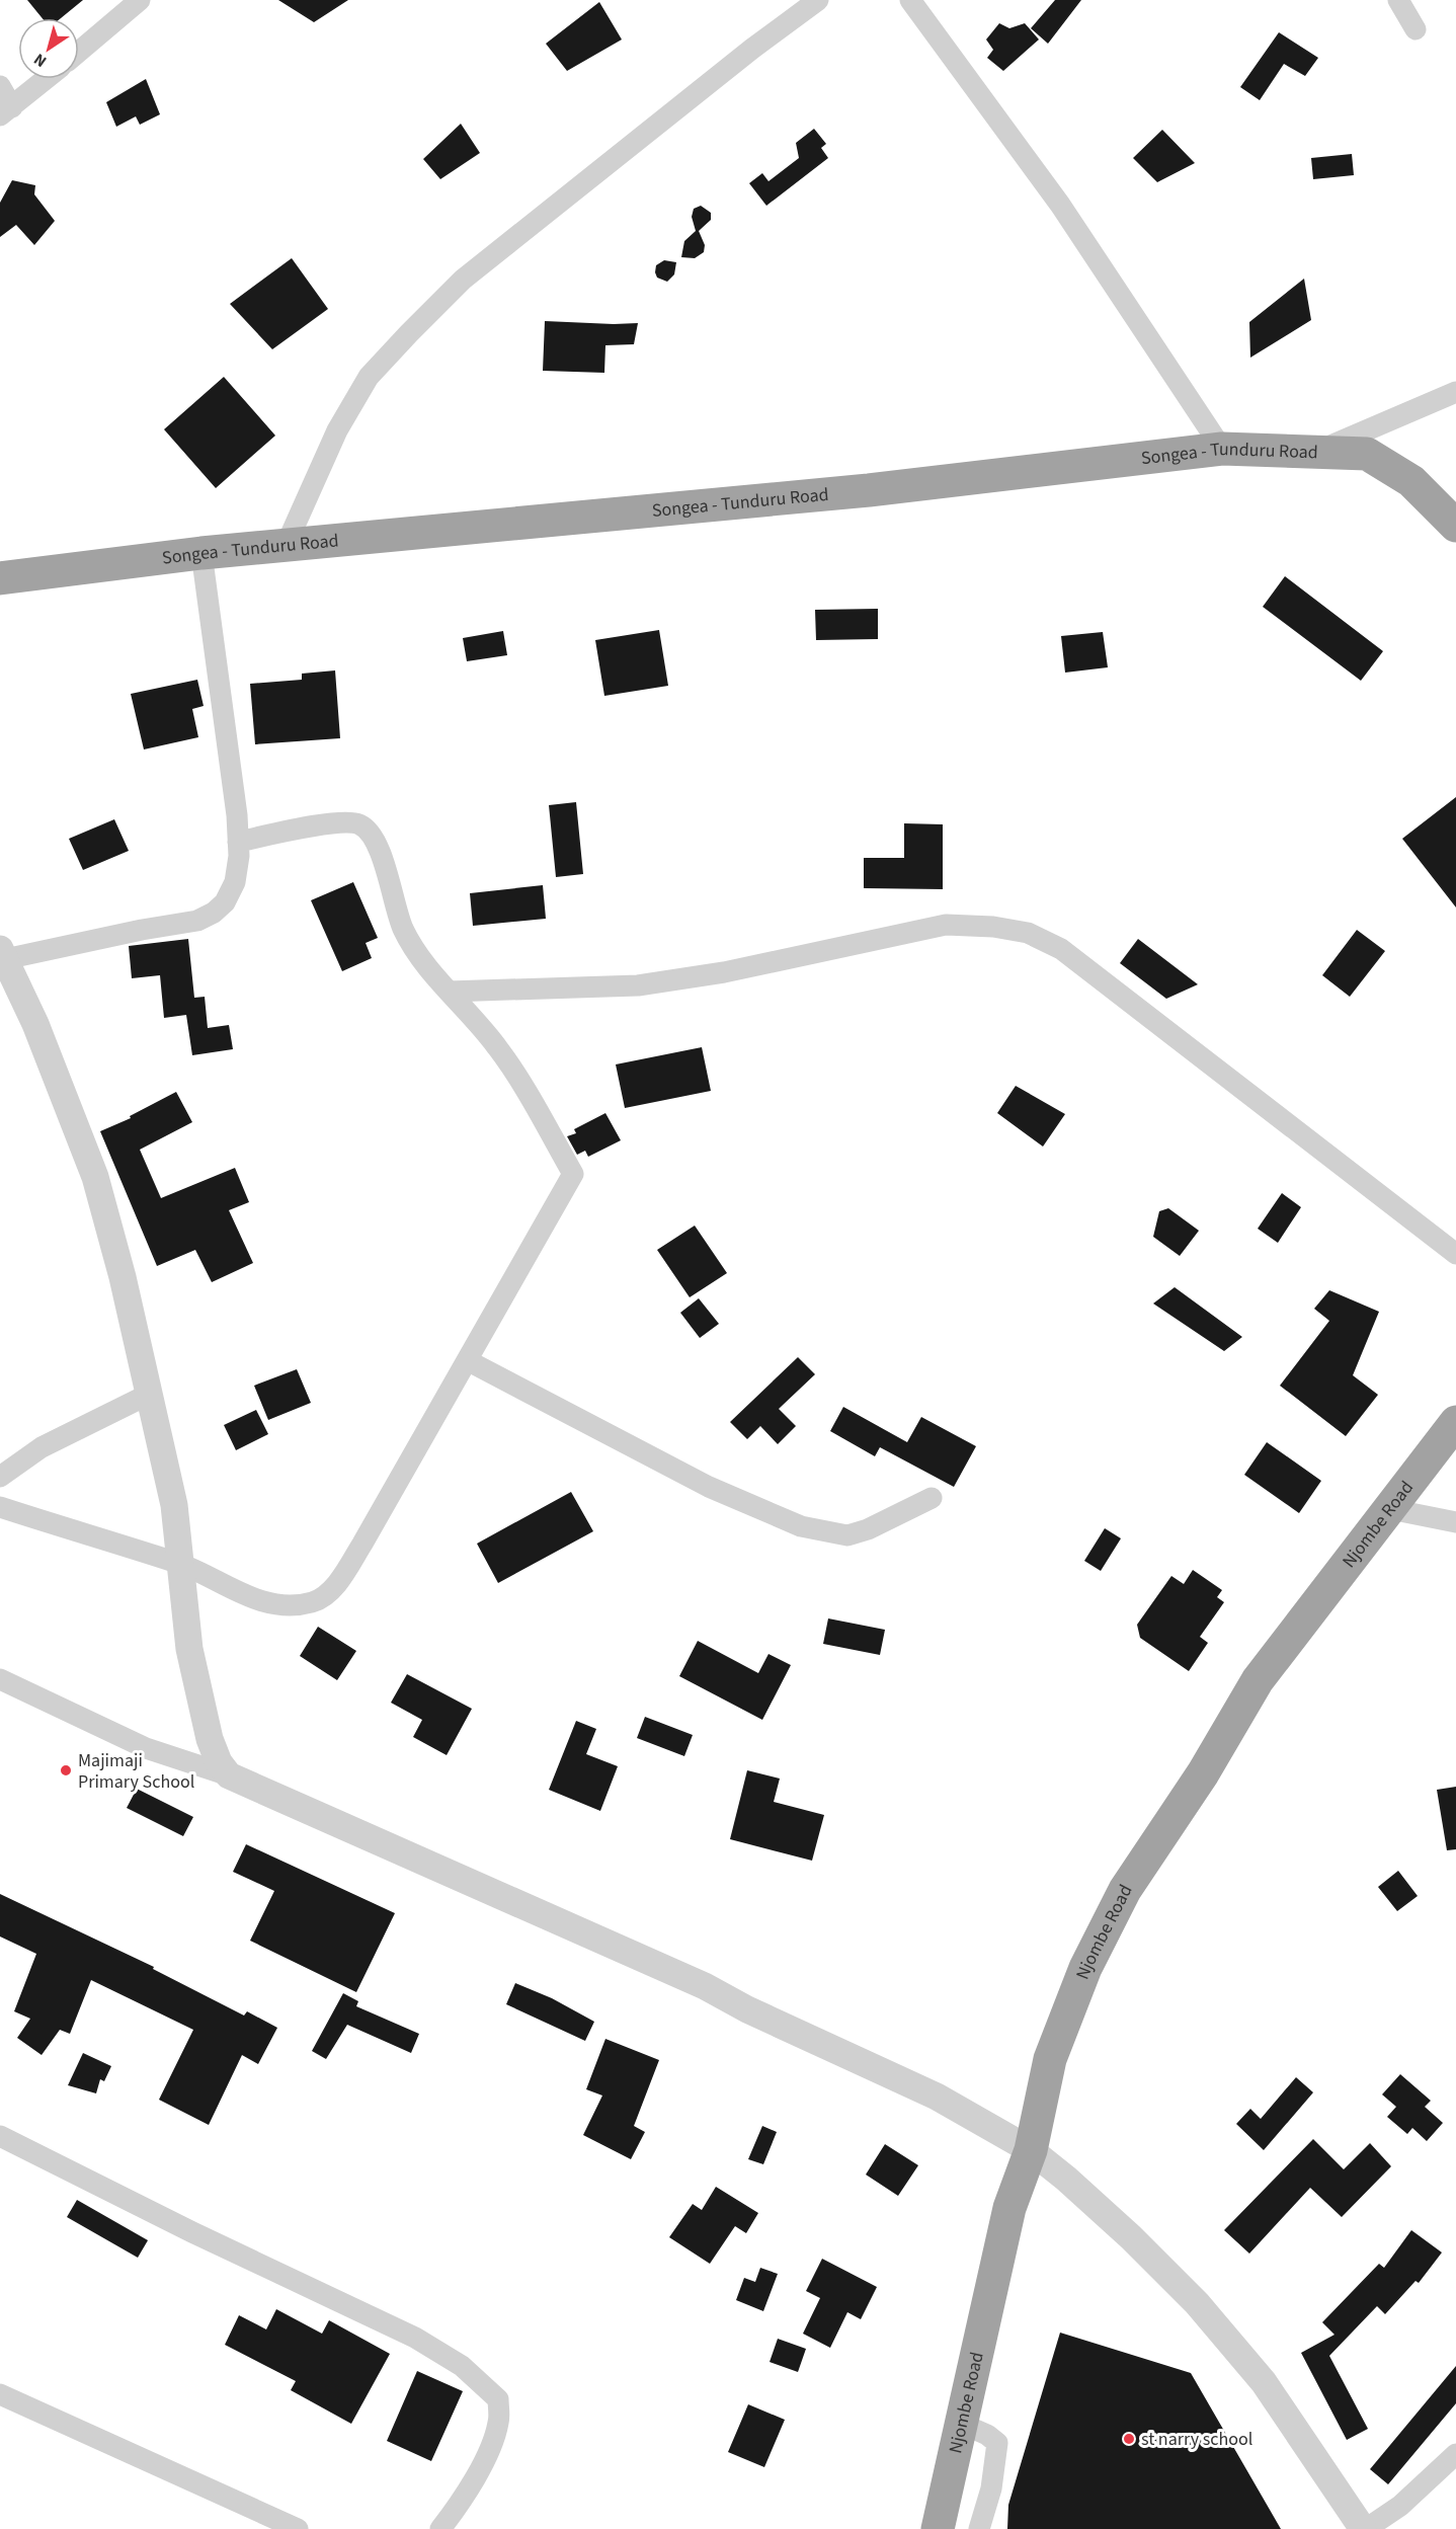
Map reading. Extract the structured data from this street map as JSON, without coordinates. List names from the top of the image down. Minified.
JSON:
{"streets":{"highway":["Songea - Tunduru Road","Njombe Road"]},"places":["Majimaji Primary School","st narry school"],"north":"bottom left"}
